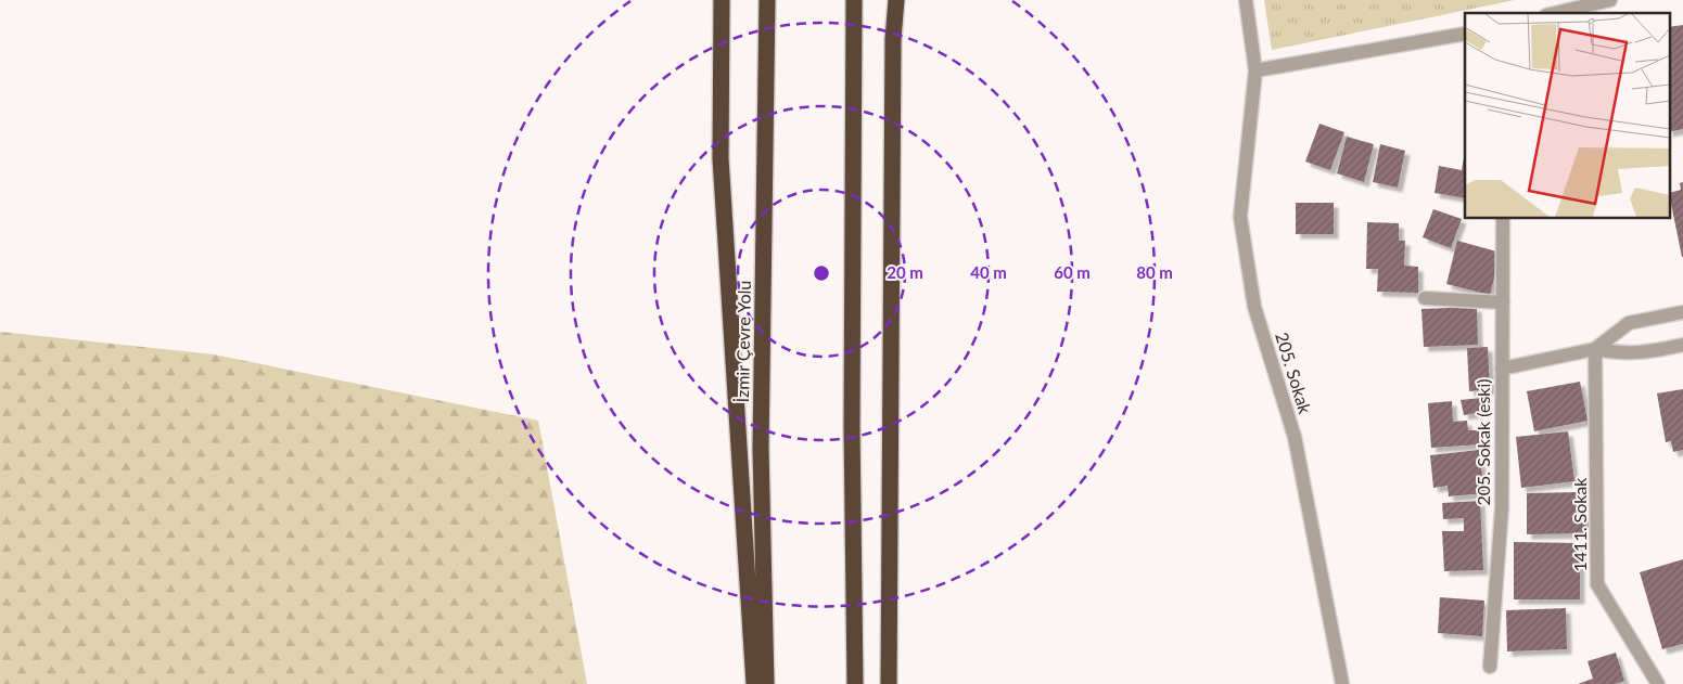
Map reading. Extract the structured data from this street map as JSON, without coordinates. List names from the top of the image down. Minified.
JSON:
{"streets":{"highway":["İzmir Çevre Yolu"],"street":["205. Sokak","205. Sokak (eski)","1411. Sokak"]},"rings":["20 m","40 m","60 m","80 m"]}
